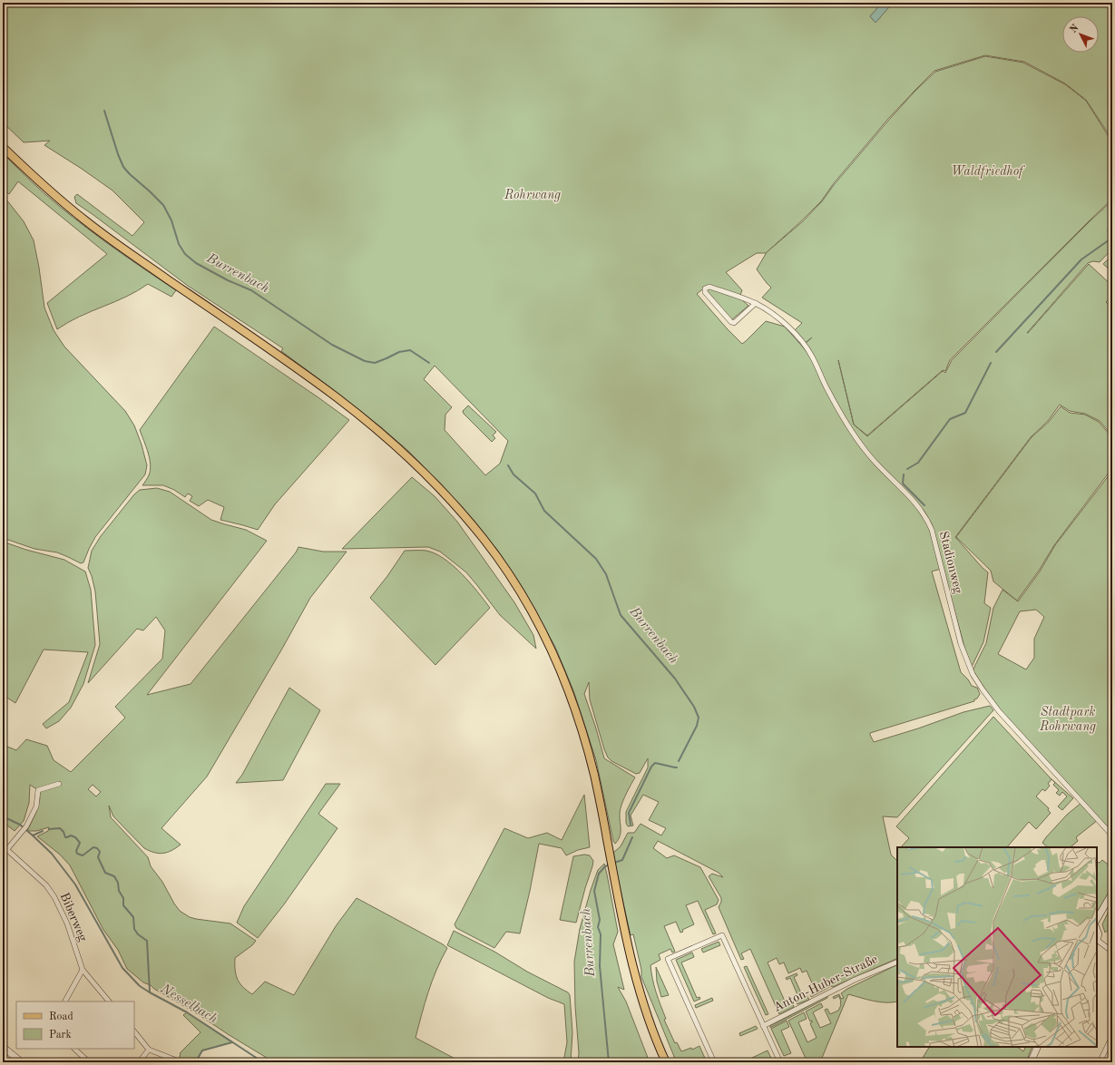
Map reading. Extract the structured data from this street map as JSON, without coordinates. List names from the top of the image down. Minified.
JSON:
{"streets":{"street":["Stadionweg","Biberweg","Anton-Huber-Straße"]},"water":["Burrenbach","Nesselbach"],"parks":["Waldfriedhof","Rohrwang","Stadtpark Rohrwang"],"legend":["Road","Park"],"north":"top left"}
